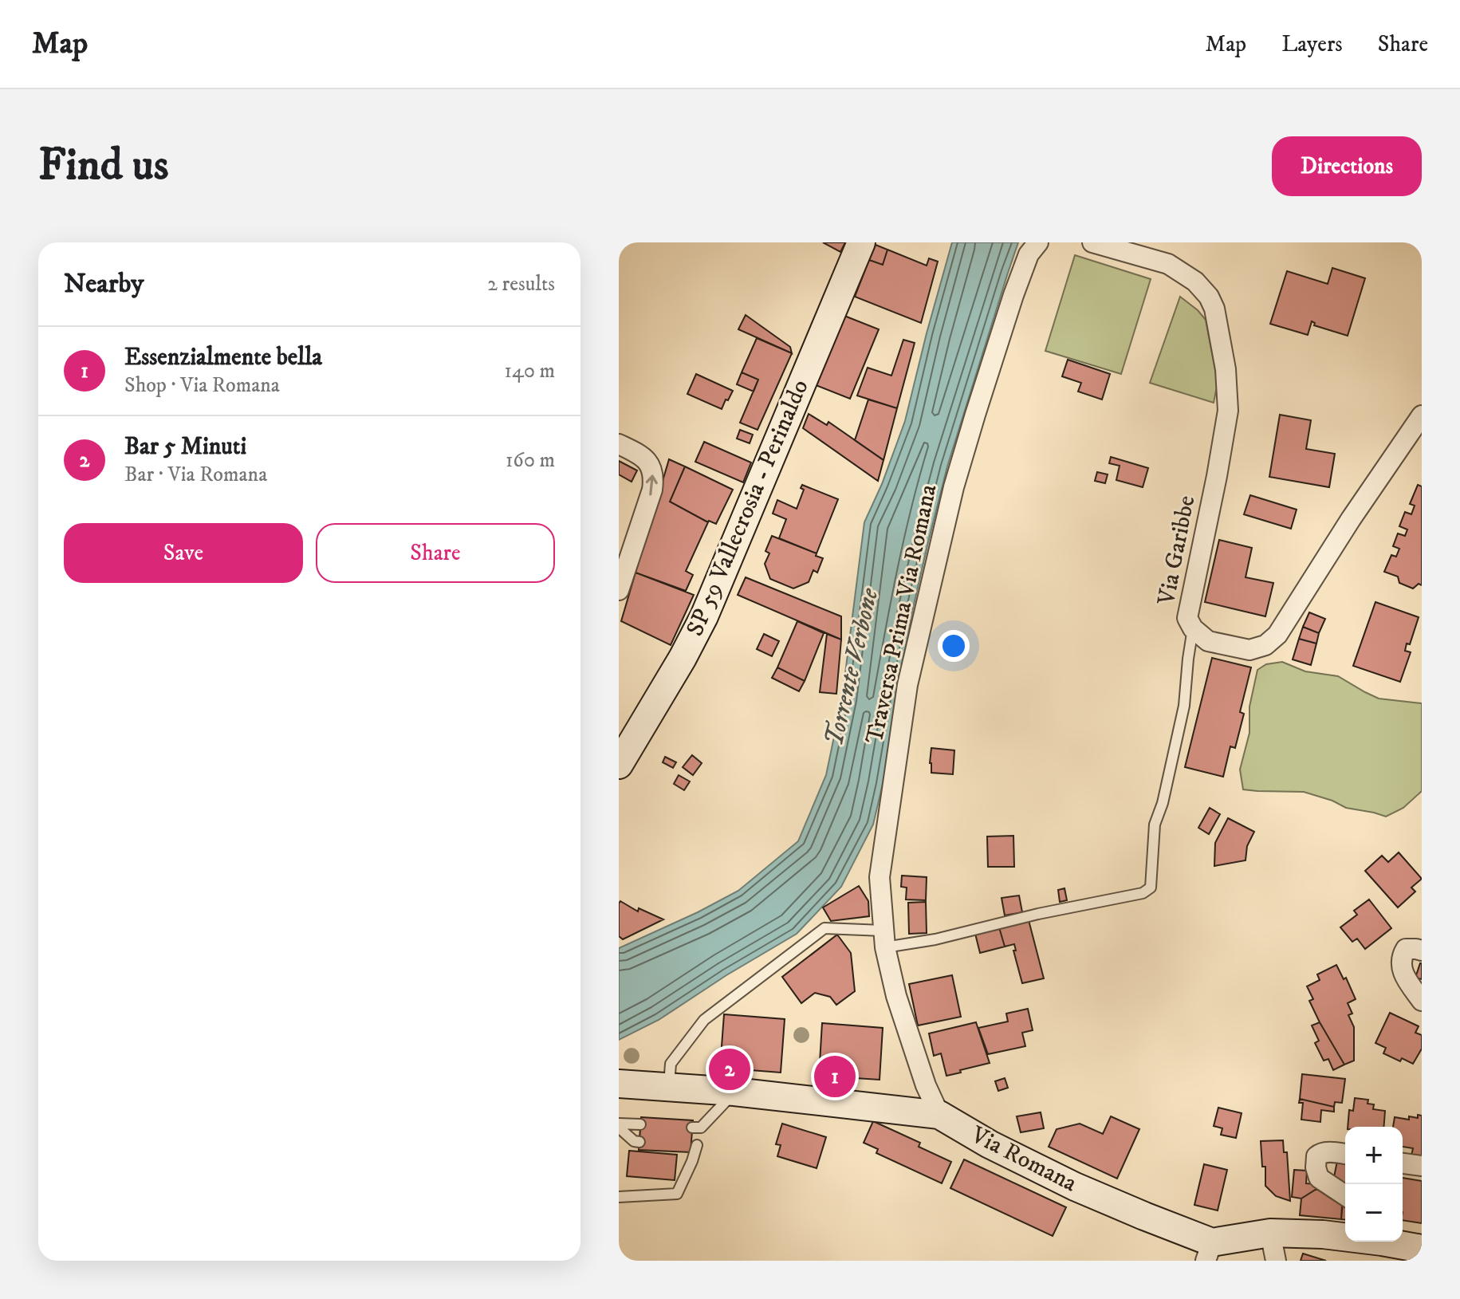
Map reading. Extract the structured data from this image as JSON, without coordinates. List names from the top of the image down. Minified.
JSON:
{"streets":{"street":["SP 59 Vallecrosia - Perinaldo","Via Garibbe","Traversa Prima Via Romana","Via Romana"]},"crossings":[["Traversa Prima Via Romana","Via Romana"]],"water":["Torrente Verbone"],"page":{"header":"Map","nav":["Map","Layers","Share"],"buttons":["Directions",["Save","Share"]],"title":"Find us","heading":["Nearby","2 results"],"list":[{"mark":"1","name":"Essenzialmente bella","note":"Shop · Via Romana","value":"140 m"},{"mark":"2","name":"Bar 5 Minuti","note":"Bar · Via Romana","value":"160 m"}],"pins":["2","1"],"map_buttons":["+","−"]}}
